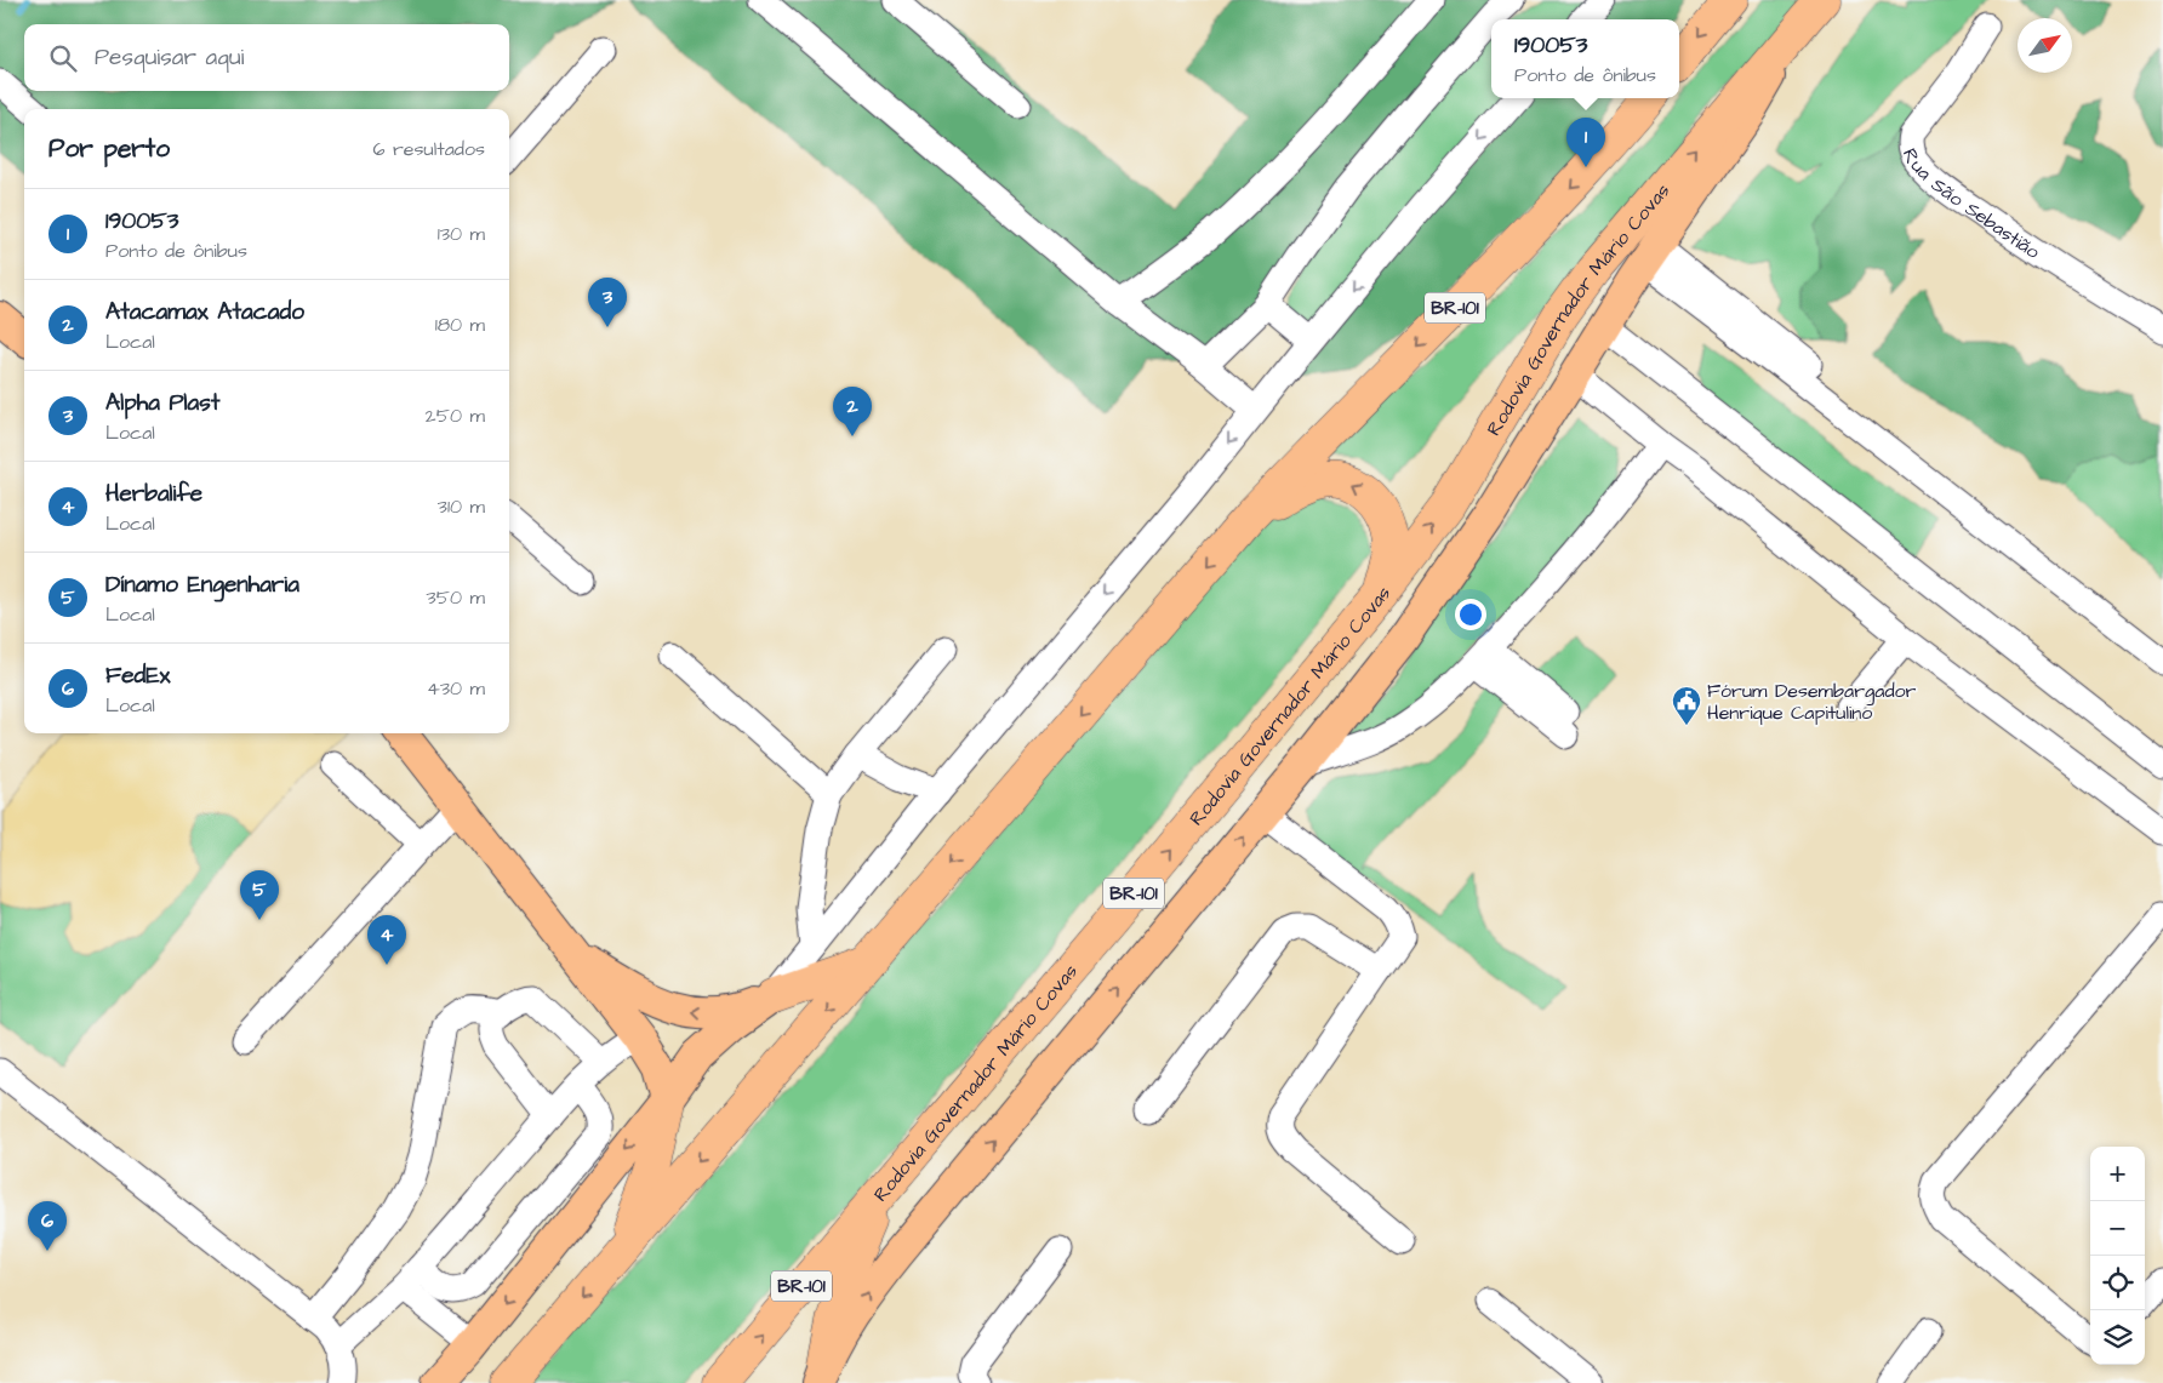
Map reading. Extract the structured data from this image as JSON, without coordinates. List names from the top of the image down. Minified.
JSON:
{"streets":{"highway":["BR-101","Rodovia Governador Mário Covas"],"street":["Rua São Sebastião"]},"places":{"public building":["Fórum Desembargador Henrique Capitulino"]},"north":"top right","page":{"popup":["190053","Ponto de ônibus"],"search":"Pesquisar aqui","heading":["Por perto","6 resultados"],"pins":["1","3","2","5","4","6"],"list":[{"mark":"1","name":"190053","note":"Ponto de ônibus","value":"130 m"},{"mark":"2","name":"Atacamax Atacado","note":"Local","value":"180 m"},{"mark":"3","name":"Alpha Plast","note":"Local","value":"250 m"},{"mark":"4","name":"Herbalife","note":"Local","value":"310 m"},{"mark":"5","name":"Dínamo Engenharia","note":"Local","value":"350 m"},{"mark":"6","name":"FedEx","note":"Local","value":"430 m"}],"map_buttons":["+","−"]}}
